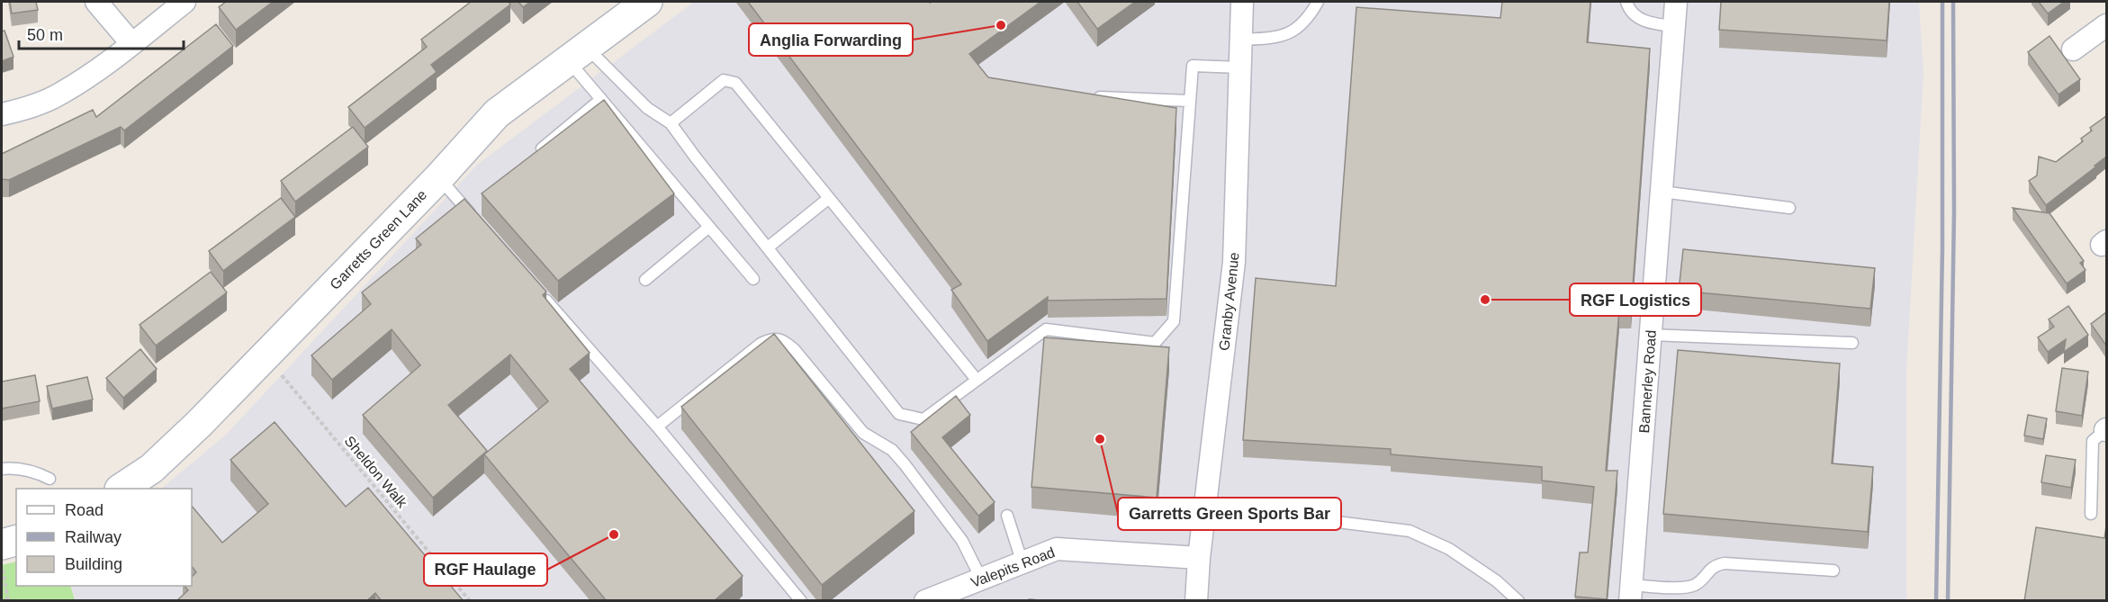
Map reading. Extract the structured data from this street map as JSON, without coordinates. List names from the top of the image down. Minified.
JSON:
{"streets":{"street":["Garretts Green Lane","Granby Avenue","Bannerley Road","Valepits Road"],"path":["Sheldon Walk"]},"crossings":[["Garretts Green Lane","Sheldon Walk"],["Granby Avenue","Valepits Road"]],"places":["Anglia Forwarding","RGF Logistics","Garretts Green Sports Bar","RGF Haulage"],"legend":["Road","Railway","Building"],"scale_bar":"50 m"}
